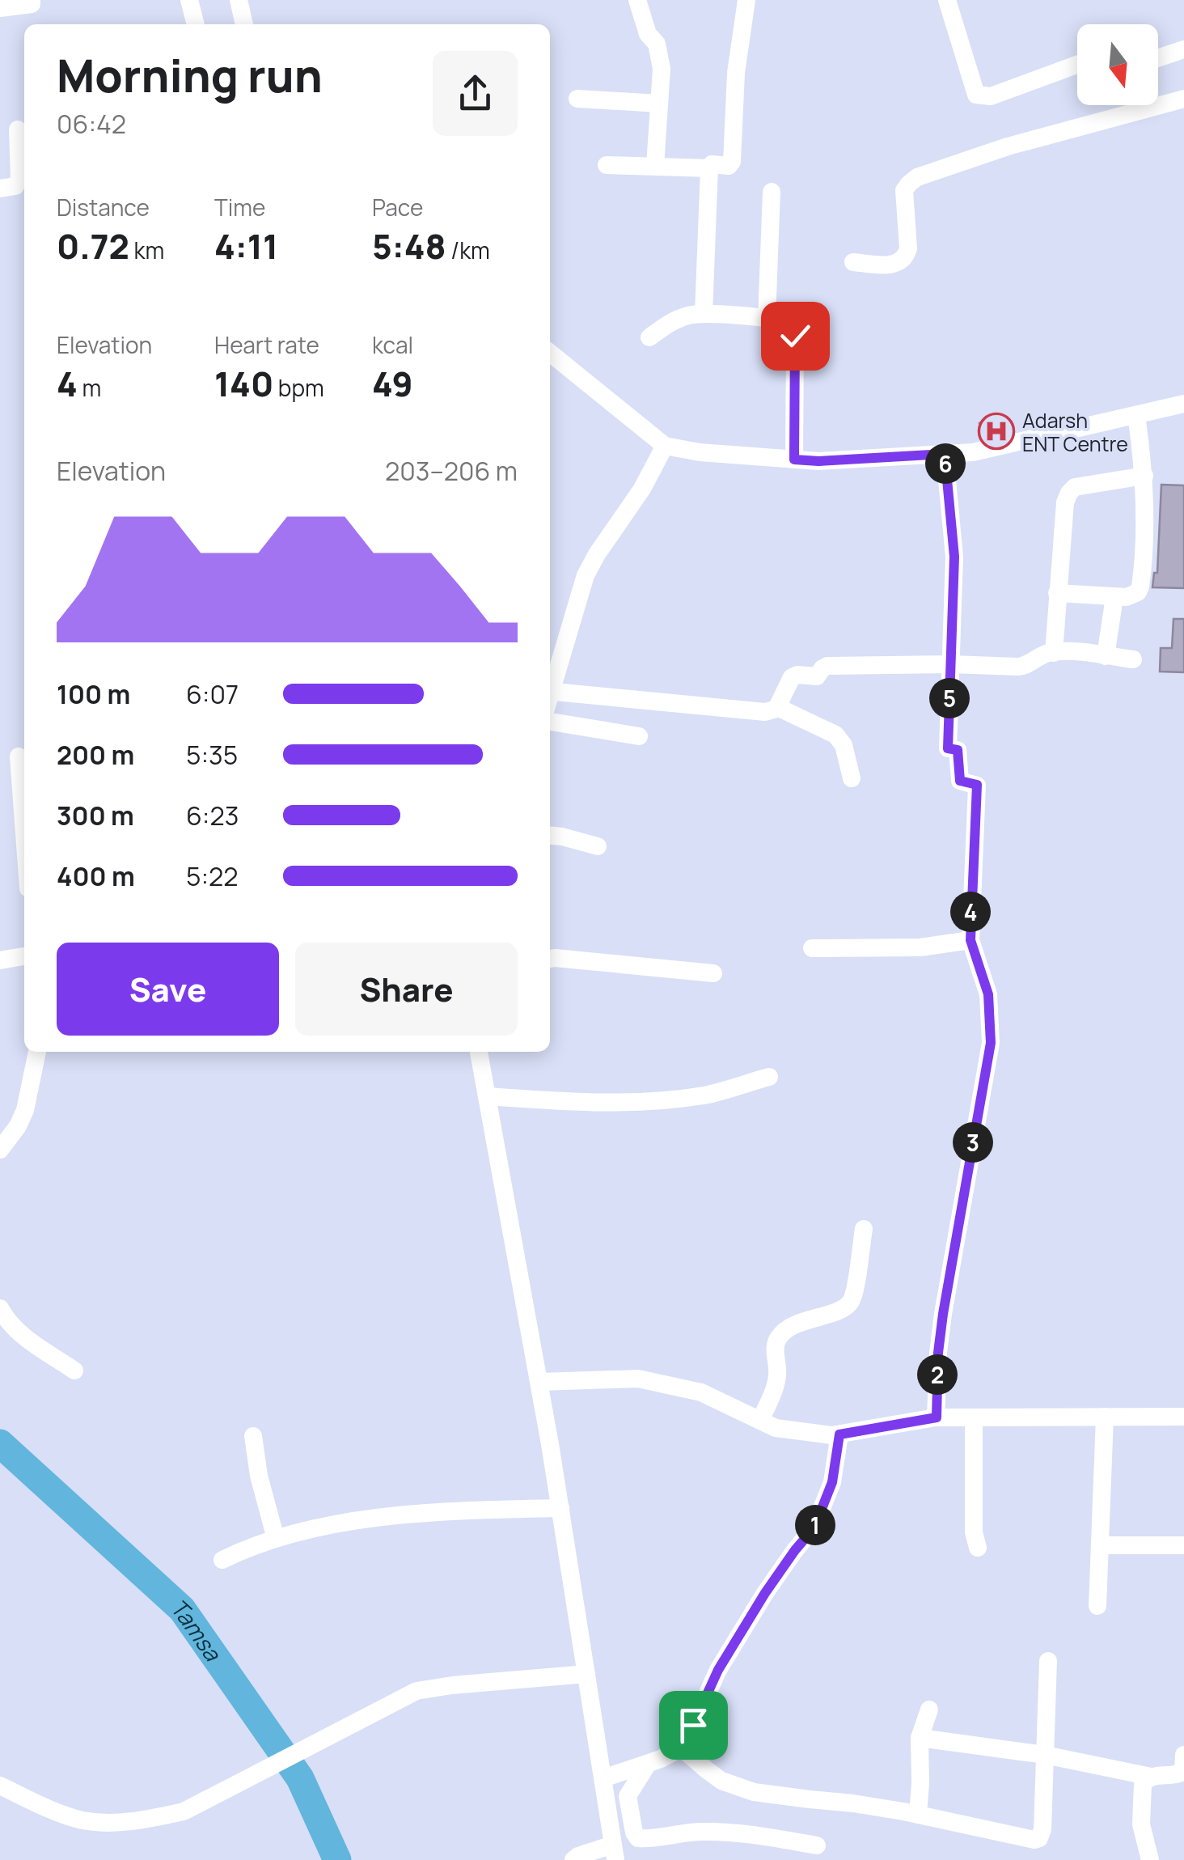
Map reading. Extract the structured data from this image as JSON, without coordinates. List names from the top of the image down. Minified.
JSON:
{"water":["Tamsa"],"places":{"hospital":["Adarsh ENT Centre"]},"north":"bottom","page":{"heading":["Morning run","06:42"],"stats":[["Distance","0.72 km"],["Time","4:11"],["Pace","5:48 /km"],["Elevation","4 m"],["Heart rate","140 bpm"],["kcal","49"]],"chart":["Elevation","203–206 m"],"pins":["6","5","4","3","2","1"],"list":[{"name":"100 m","note":"6:07"},{"name":"200 m","note":"5:35"},{"name":"300 m","note":"6:23"},{"name":"400 m","note":"5:22"}],"buttons":["Save","Share"]}}
